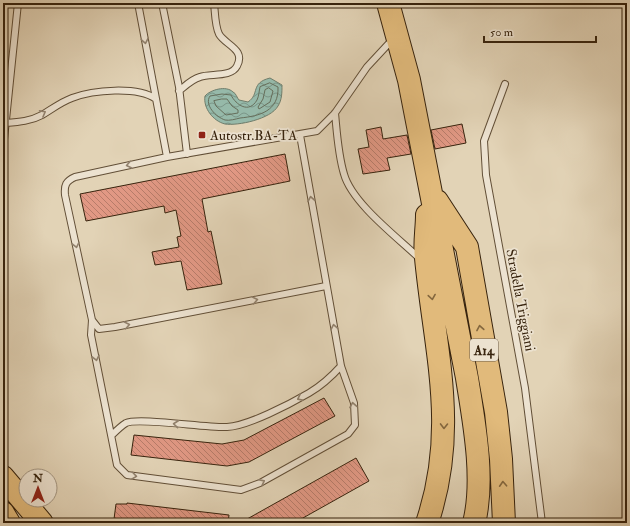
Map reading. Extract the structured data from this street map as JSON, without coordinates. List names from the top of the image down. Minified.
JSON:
{"streets":{"highway":["A14"],"lane":["Stradella Triggiani"]},"places":{"transit":["Autostr.BA-TA"]},"scale_bar":"50 m","north":"top"}
